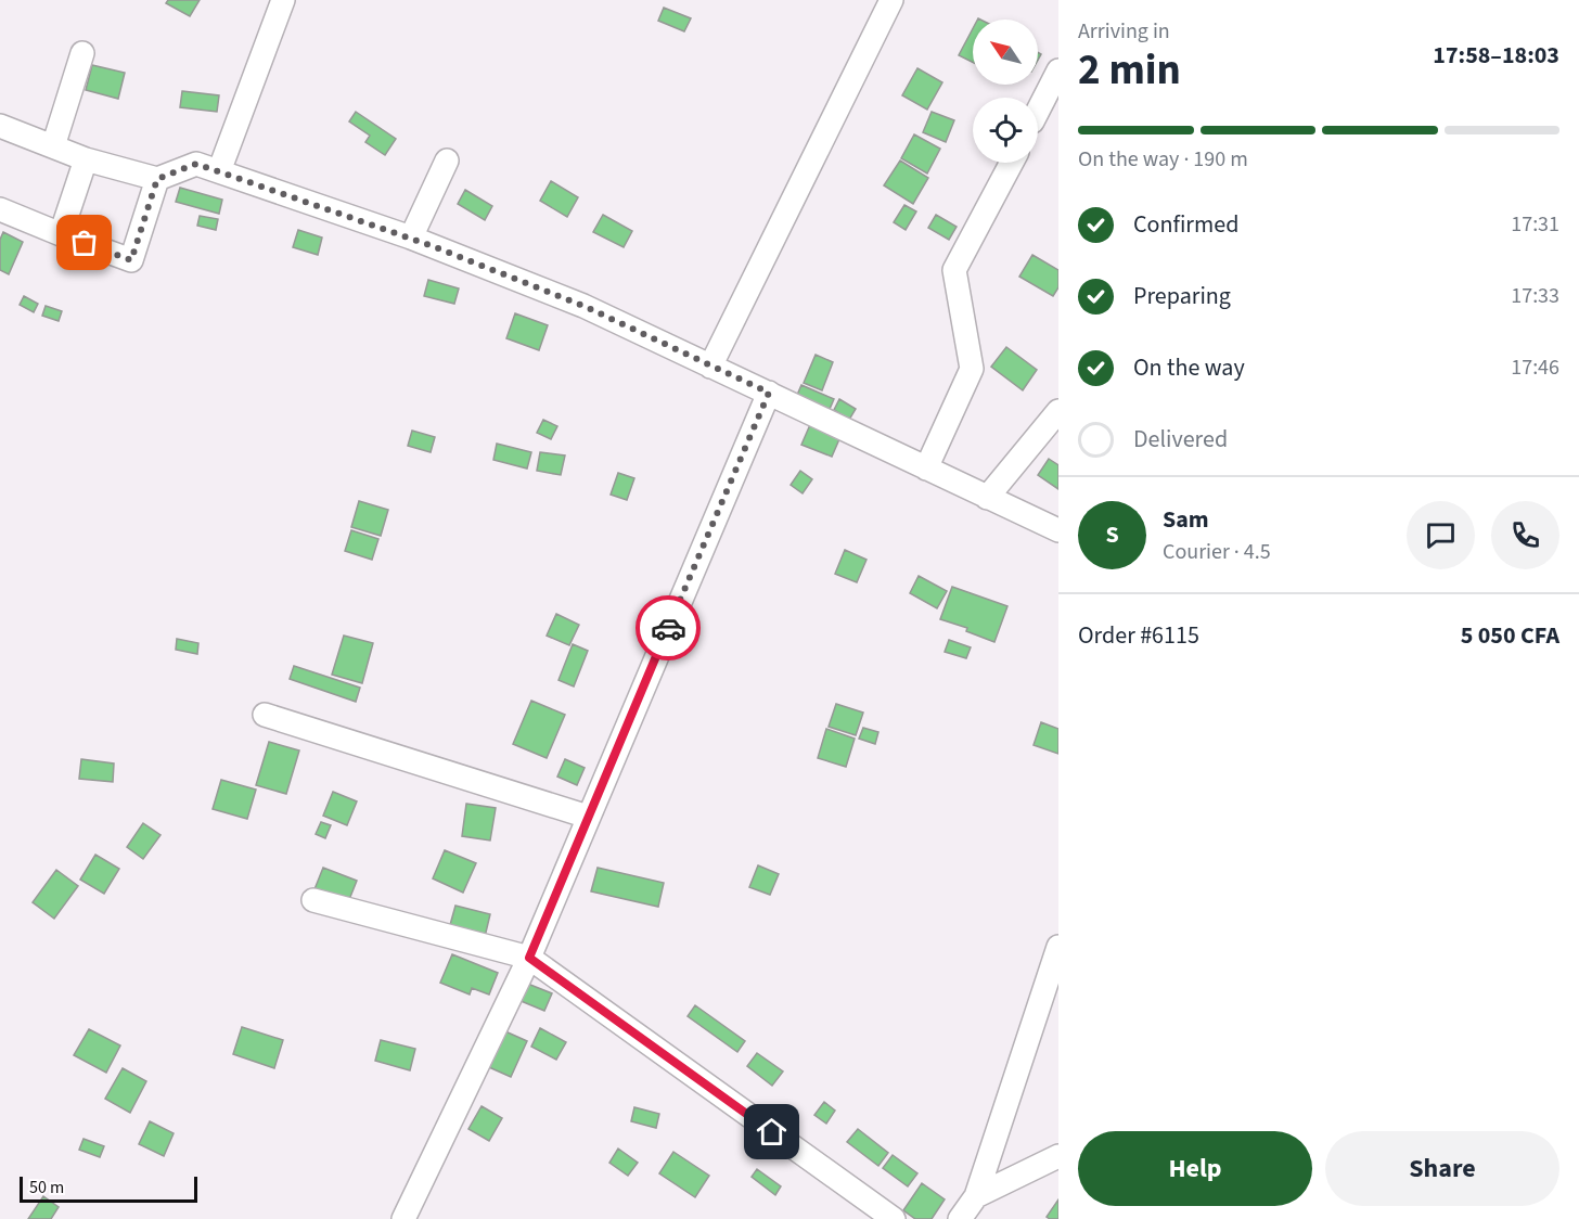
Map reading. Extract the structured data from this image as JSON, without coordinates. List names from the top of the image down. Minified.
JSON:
{"scale_bar":"50 m","north":"top left","page":{"heading":["2 min","Arriving in","17:58–18:03"],"panel":["Sam","Courier · 4.5","Order #6115","5 050 CFA"],"bar":"On the way · 190 m","list":[["Confirmed","17:31"],["Preparing","17:33"],["On the way","17:46"],"Delivered"],"round":"S","buttons":["Help","Share"],"scale":"50 m"}}
